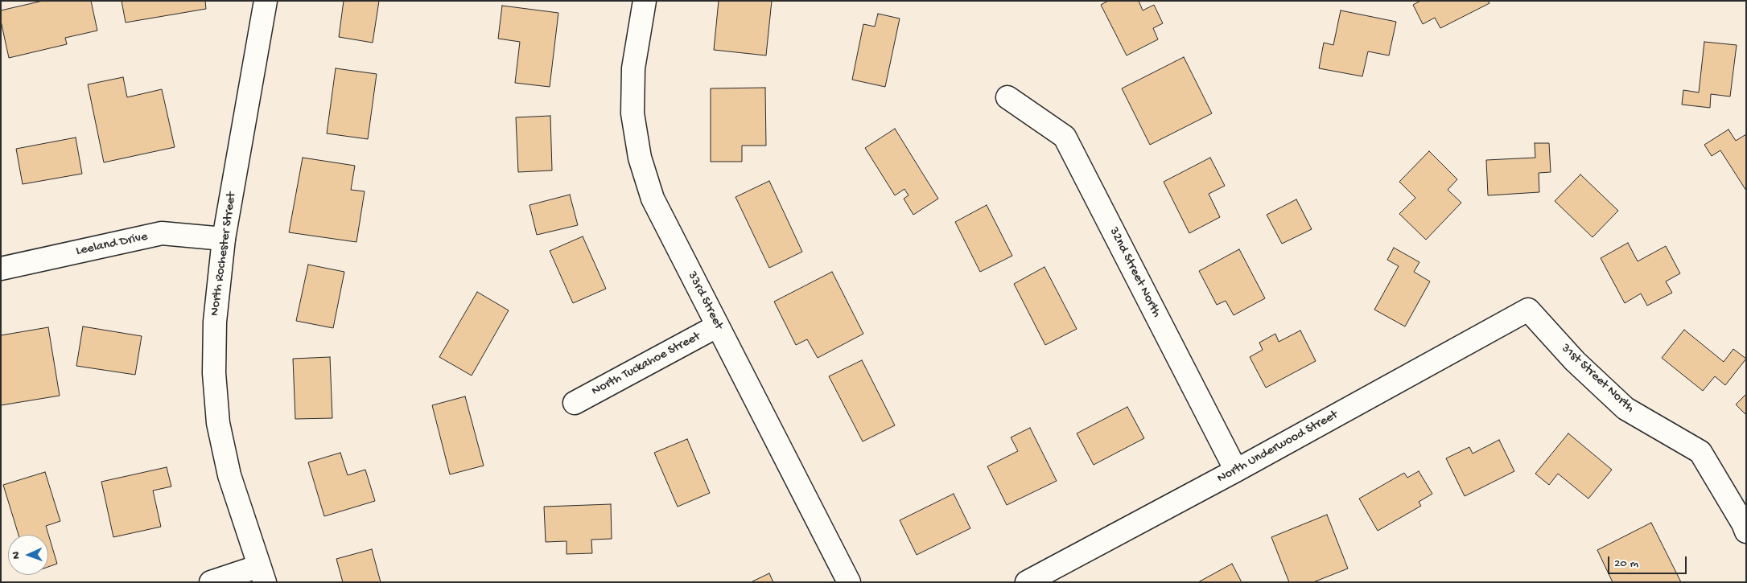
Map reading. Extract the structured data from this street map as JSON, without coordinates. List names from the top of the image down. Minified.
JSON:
{"streets":{"street":["Leeland Drive","North Rochester Street","32nd Street North","33rd Street","North Tuckahoe Street","31st Street North","North Underwood Street"]},"crossings":[["Leeland Drive","North Rochester Street"],["32nd Street North","North Underwood Street"],["33rd Street","North Tuckahoe Street"],["31st Street North","North Underwood Street"]],"scale_bar":"20 m","north":"left"}
